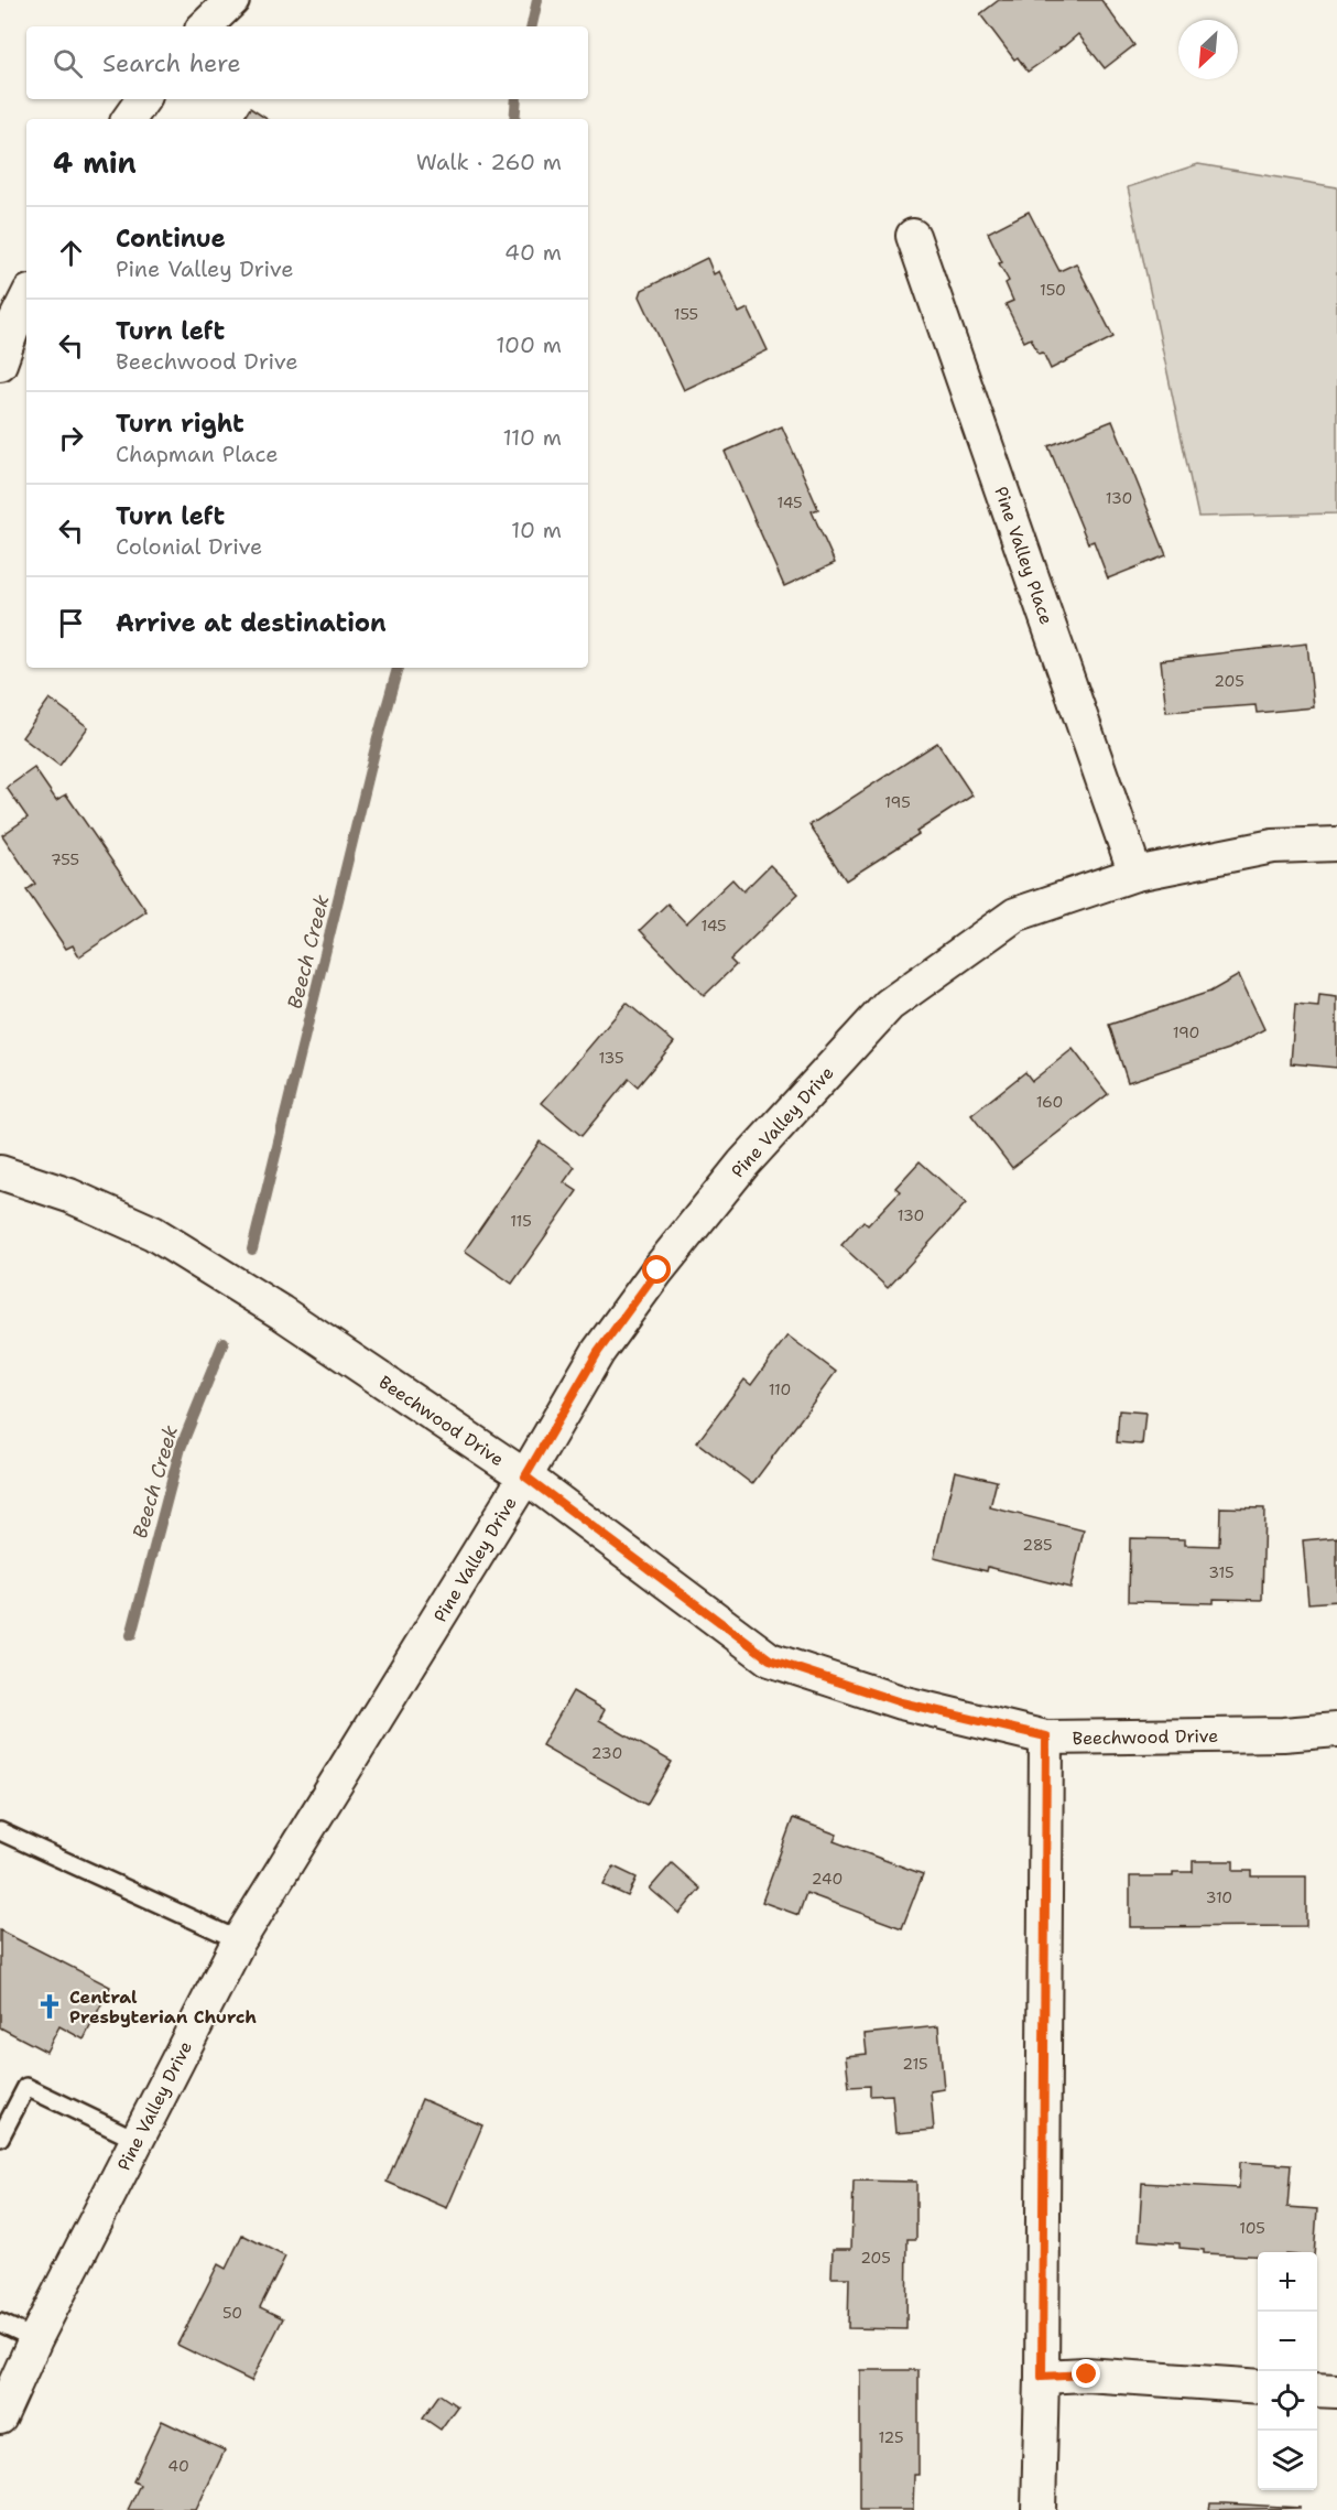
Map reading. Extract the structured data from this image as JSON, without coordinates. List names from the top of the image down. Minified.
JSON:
{"streets":{"street":["Pine Valley Place","Pine Valley Drive","Beechwood Drive"]},"crossings":[["Pine Valley Place","Pine Valley Drive"],["Pine Valley Drive","Beechwood Drive"]],"water":["Beech Creek"],"places":{"church":["Central Presbyterian Church"]},"house_numbers":["150","155","130","145","205","195","755","145","190","135","160","130","115","110","285","315","230","240","310","215","105","205","50","125","40"],"north":"bottom left","page":{"search":"Search here","heading":["4 min","Walk · 260 m"],"list":[["Continue","Pine Valley Drive","40 m"],["Turn left","Beechwood Drive","100 m"],["Turn right","Chapman Place","110 m"],["Turn left","Colonial Drive","10 m"],"Arrive at destination"],"map_buttons":["+","−"]}}
